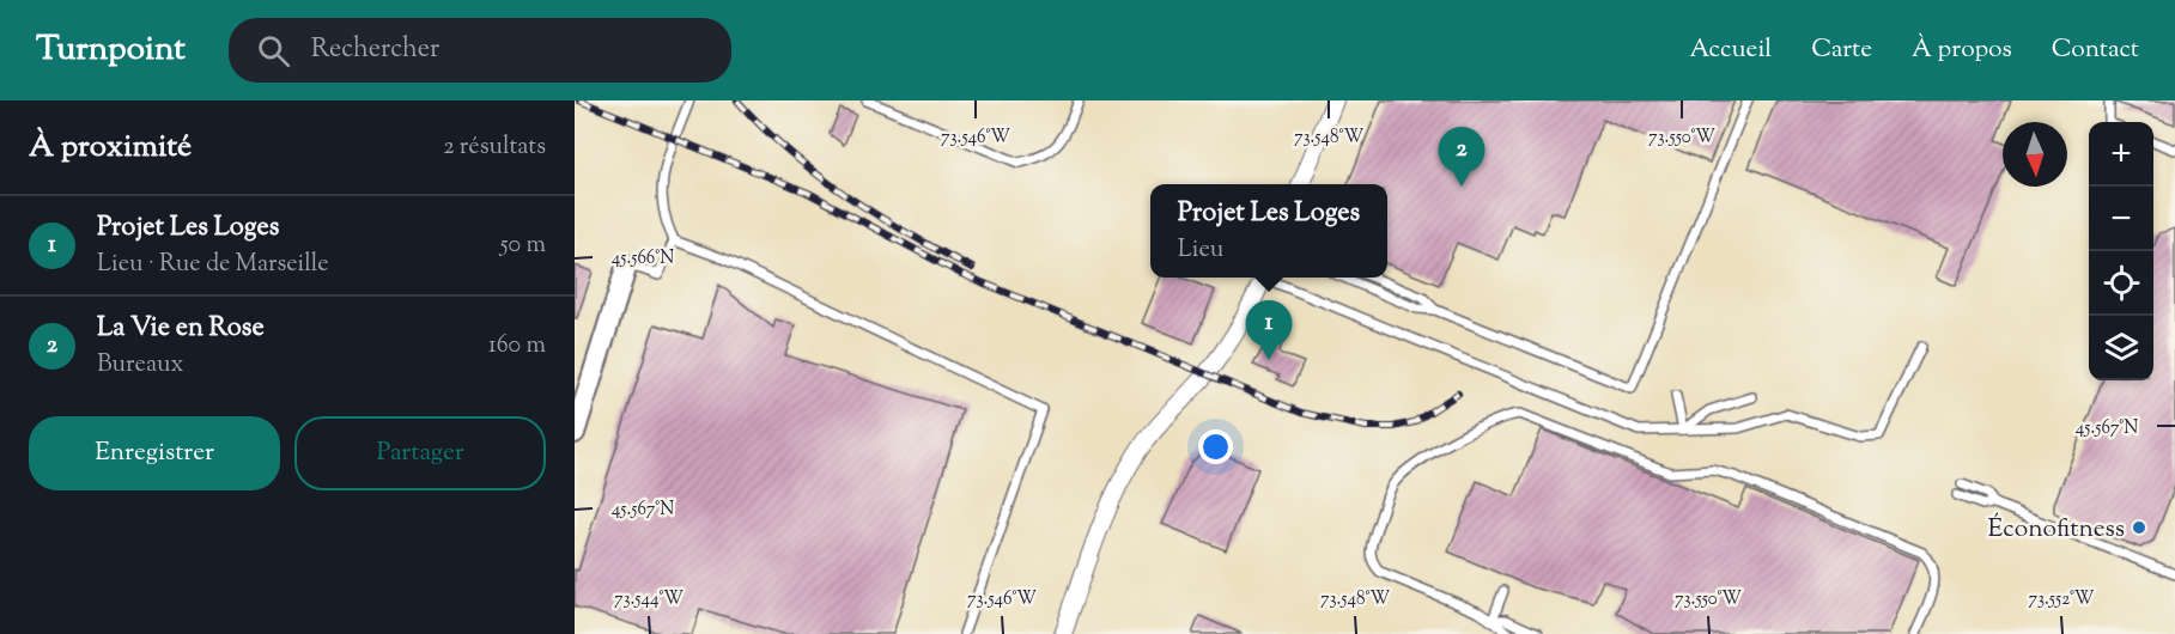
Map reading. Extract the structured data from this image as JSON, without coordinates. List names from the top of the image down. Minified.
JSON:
{"places":["Éconofitness"],"north":"bottom","page":{"header":"Turnpoint","search":"Rechercher","nav":["Accueil","Carte","À propos","Contact"],"heading":["À proximité","2 résultats"],"map_buttons":["+","−"],"pins":["2","1"],"popup":["Projet Les Loges","Lieu"],"list":[{"mark":"1","name":"Projet Les Loges","note":"Lieu · Rue de Marseille","value":"50 m"},{"mark":"2","name":"La Vie en Rose","note":"Bureaux","value":"160 m"}],"buttons":["Enregistrer","Partager"]},"coordinates":["73.546°W","73.548°W","73.550°W","45.566°N","45.567°N","73.544°W","73.552°W"]}
